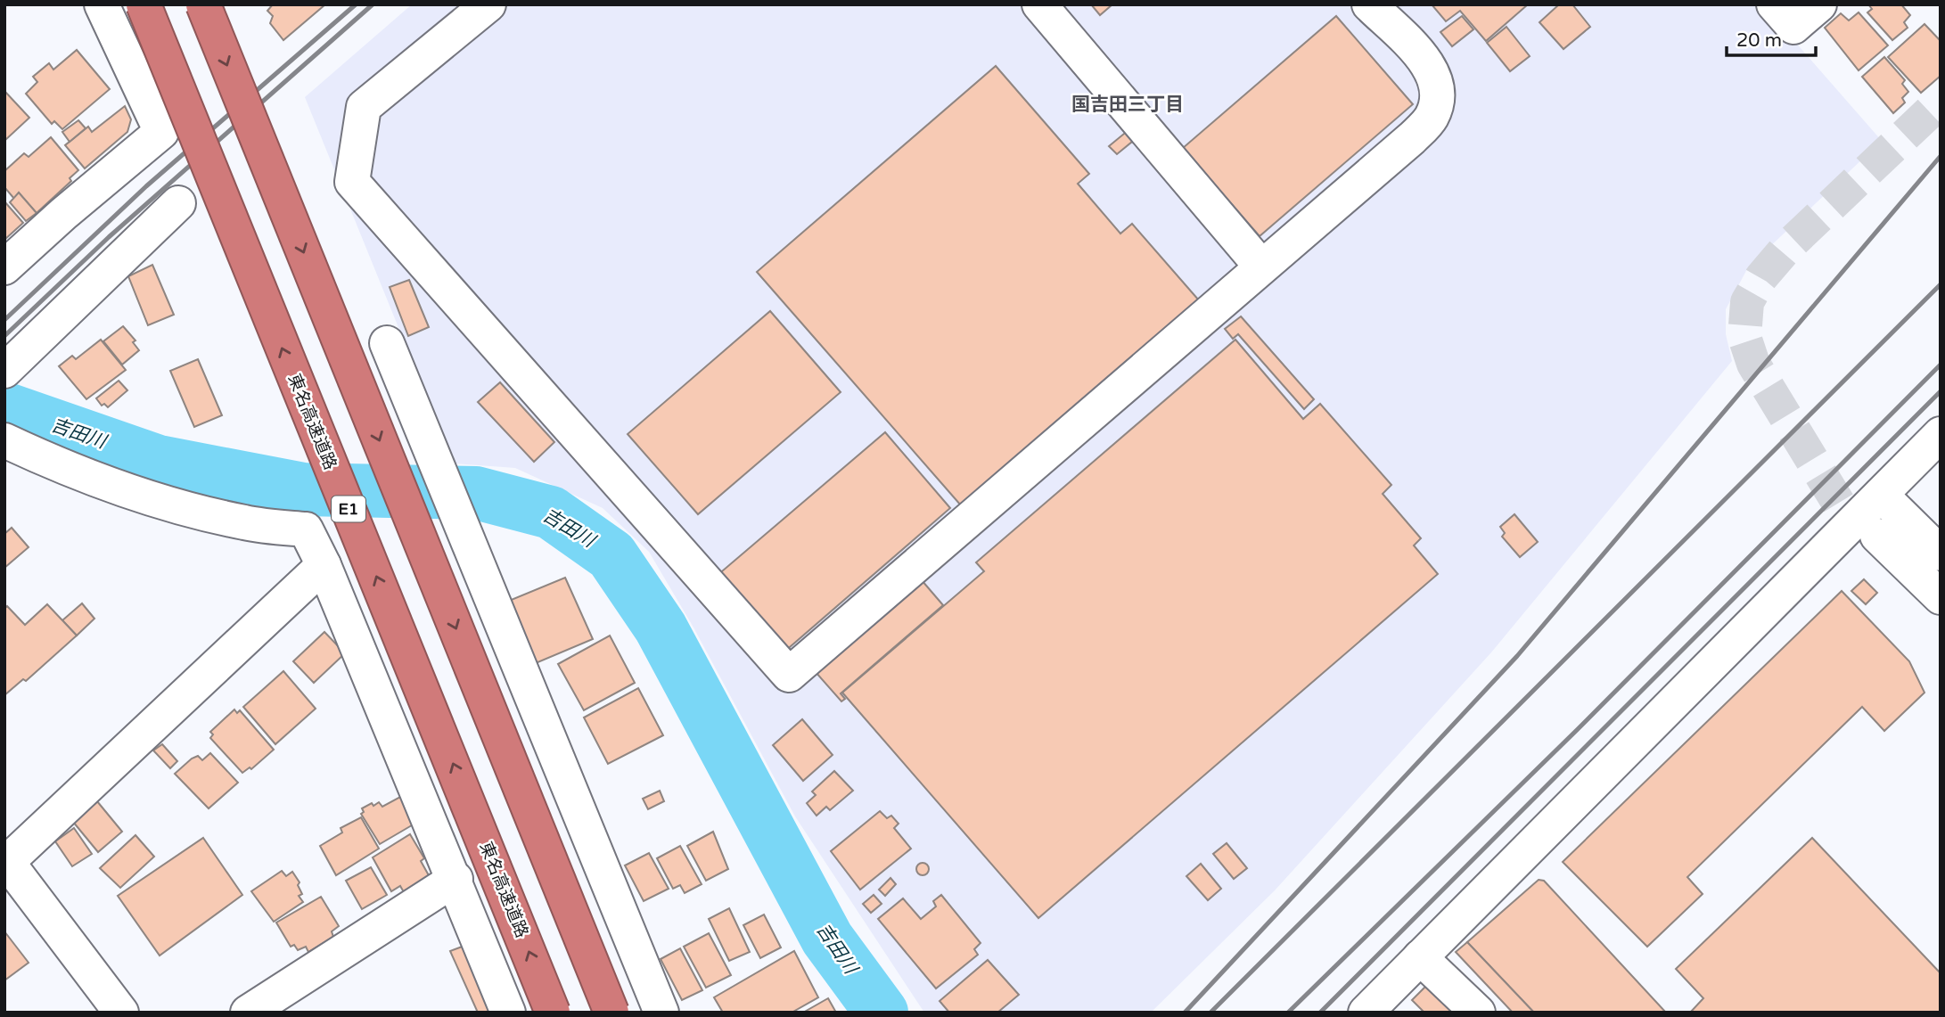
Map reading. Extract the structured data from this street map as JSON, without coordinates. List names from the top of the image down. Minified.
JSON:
{"streets":{"highway":["東名高速道路","E1"]},"districts":["国吉田三丁目"],"water":["吉田川"],"scale_bar":"20 m"}
